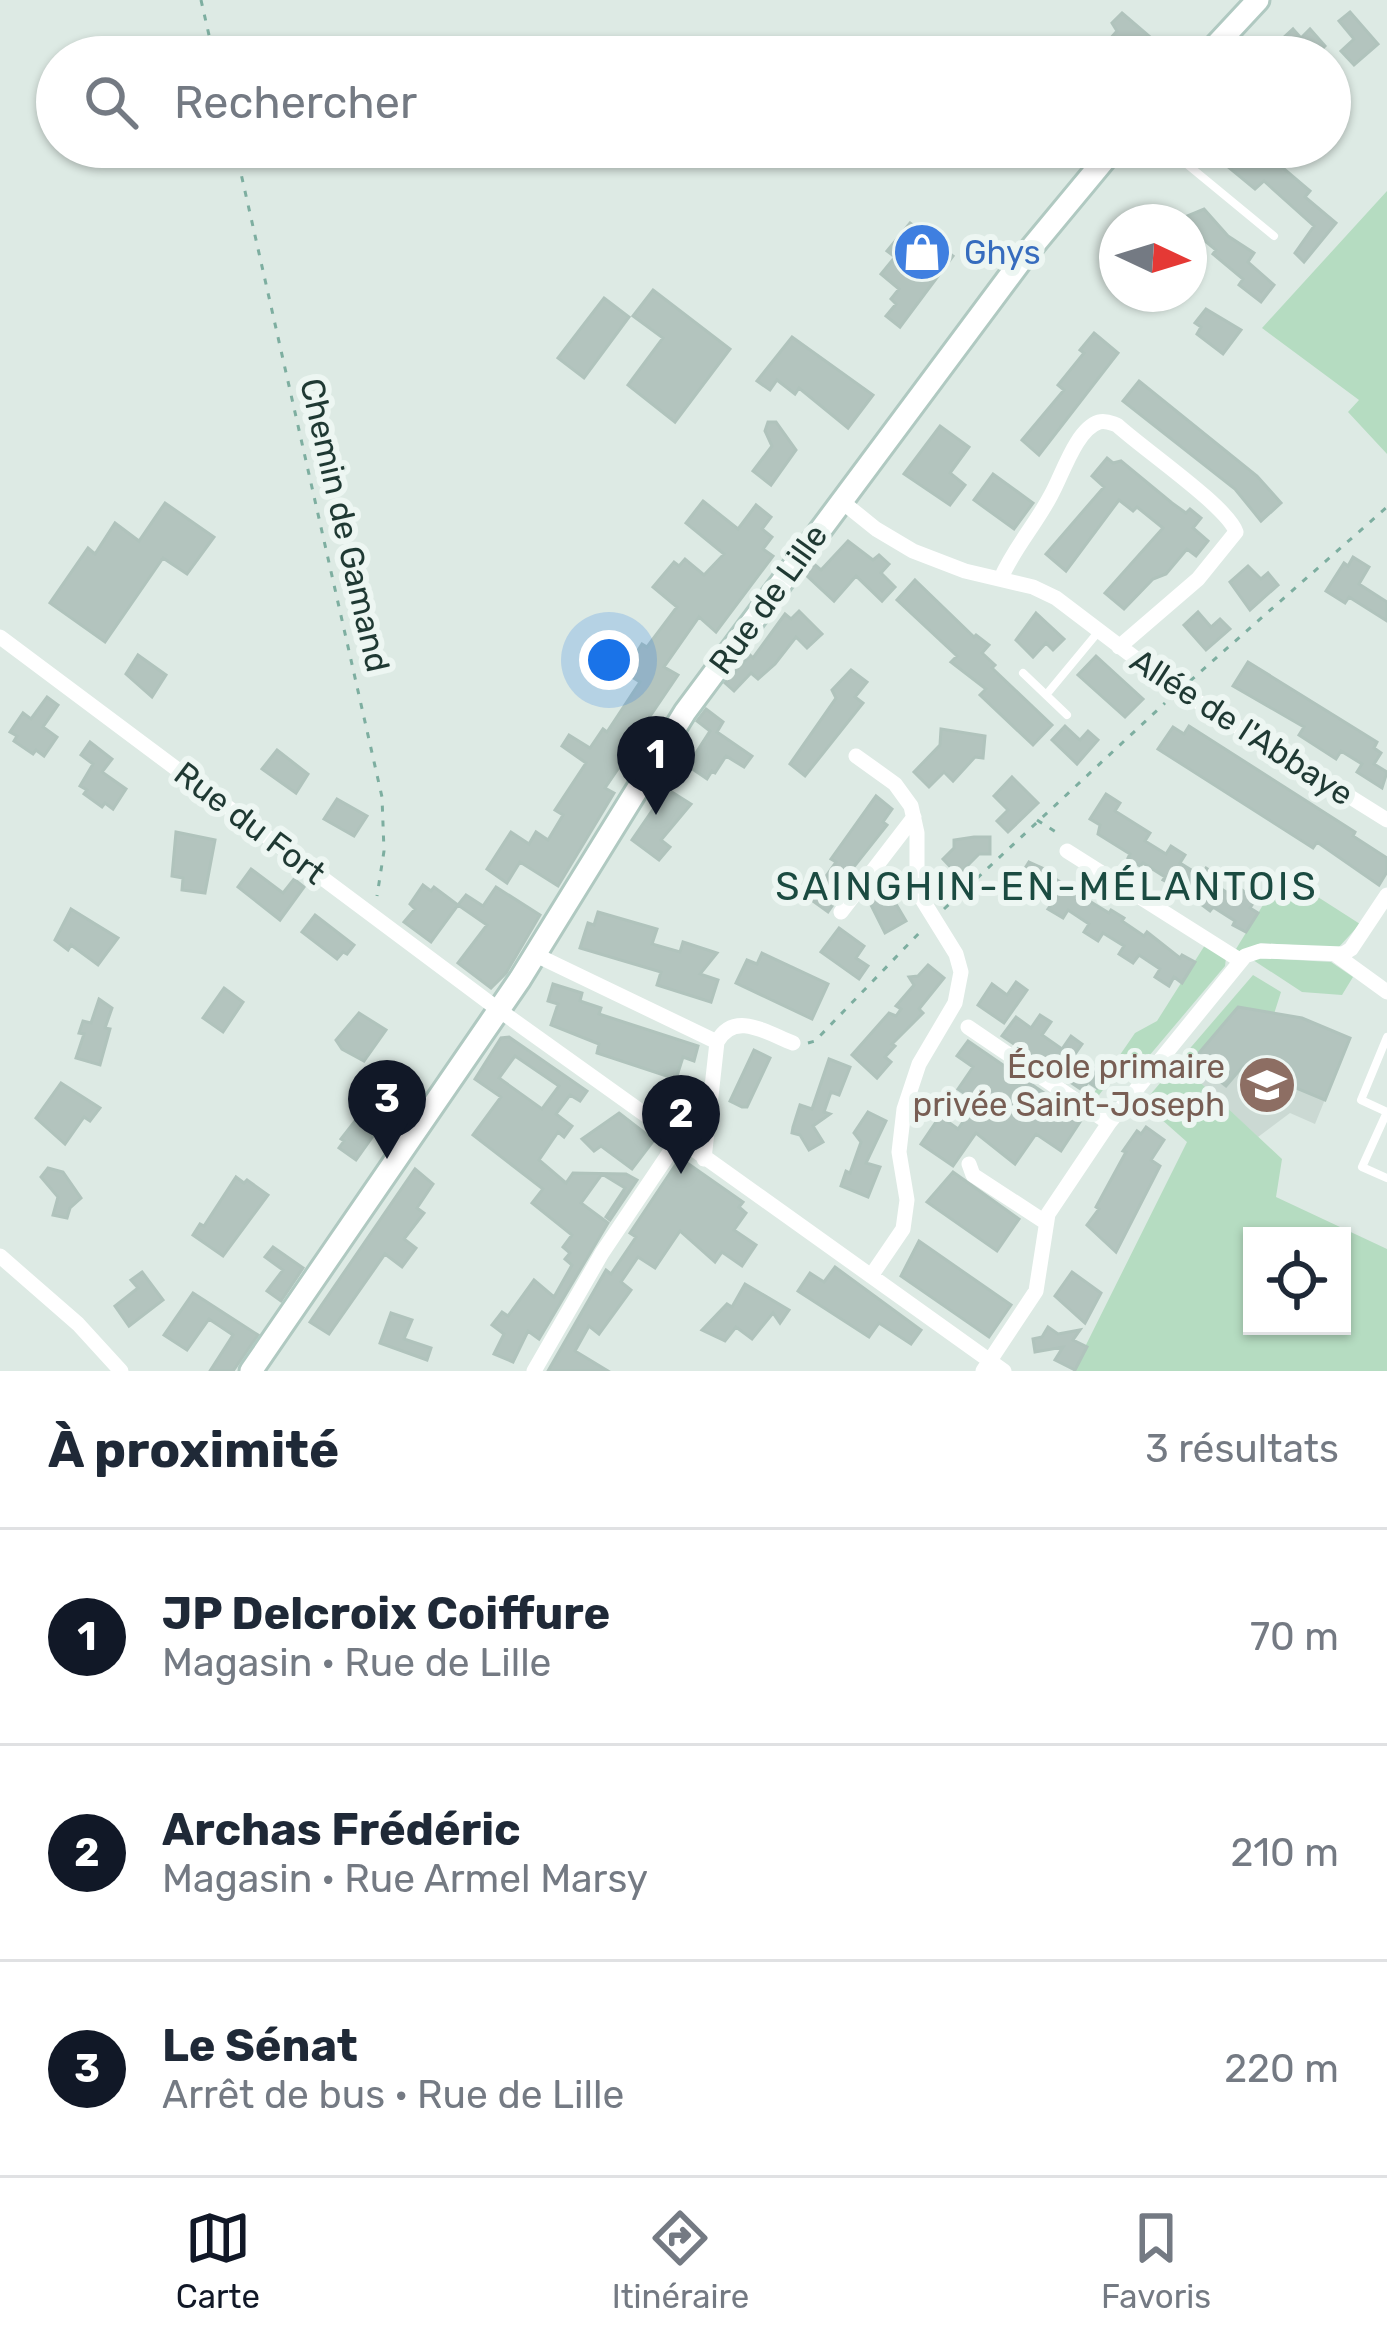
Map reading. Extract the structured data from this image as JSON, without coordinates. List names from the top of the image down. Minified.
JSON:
{"streets":{"main road":["Rue de Lille"],"street":["Allée de l'Abbaye","Rue du Fort"],"path":["Chemin de Gamand"]},"crossings":[["Chemin de Gamand","Rue du Fort"],["Rue de Lille","Allée de l'Abbaye"],["Rue de Lille","Rue du Fort"]],"districts":["SAINGHIN-EN-MÉLANTOIS"],"places":{"shop":["Ghys"],"school or university":["École primaire privée Saint-Joseph"]},"north":"right","page":{"search":"Rechercher","pins":["1","3","2"],"heading":["À proximité","3 résultats"],"list":[{"mark":"1","name":"JP Delcroix Coiffure","note":"Magasin · Rue de Lille","value":"70 m"},{"mark":"2","name":"Archas Frédéric","note":"Magasin · Rue Armel Marsy","value":"210 m"},{"mark":"3","name":"Le Sénat","note":"Arrêt de bus · Rue de Lille","value":"220 m"}],"nav":["Carte","Itinéraire","Favoris"]}}
